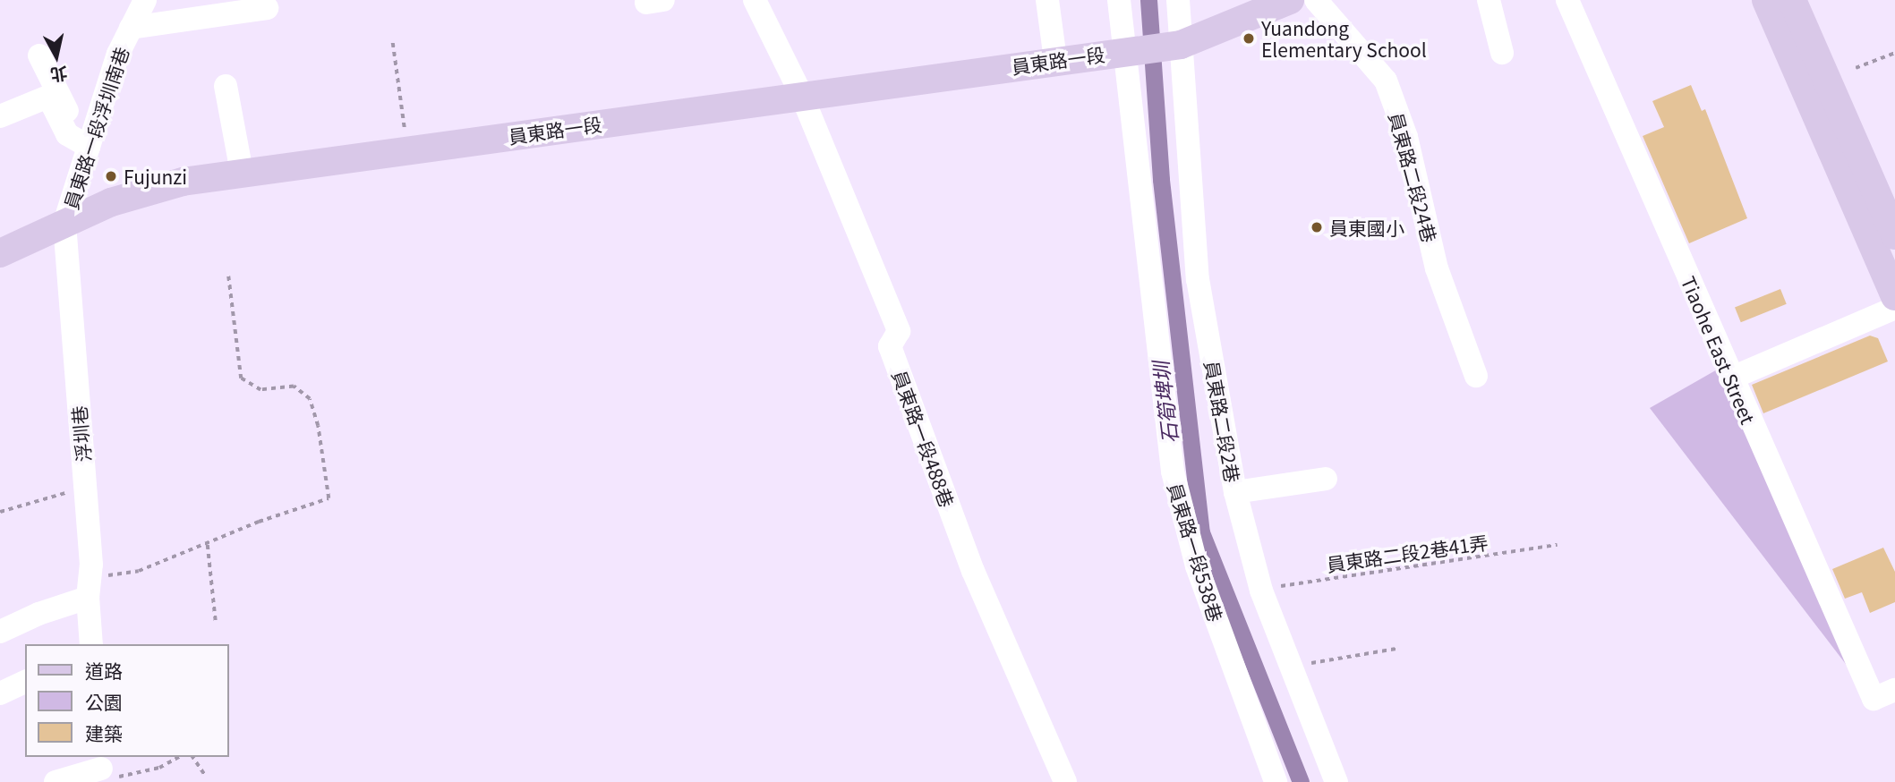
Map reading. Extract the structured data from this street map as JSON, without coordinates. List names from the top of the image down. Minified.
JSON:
{"streets":{"main road":["員東路一段"],"street":["員東路一段浮圳南巷","員東路二段24巷","Tiaohe East Street","員東路二段2巷","浮圳巷","員東路一段488巷","員東路一段538巷"],"path":["員東路二段2巷41弄"]},"crossings":[["員東路一段","員東路一段浮圳南巷"],["員東路一段","員東路二段2巷"],["員東路一段","浮圳巷"],["員東路一段","員東路一段488巷"],["員東路一段","員東路一段538巷"],["員東路一段浮圳南巷","浮圳巷"],["員東路二段2巷","員東路二段2巷41弄"]],"water":["石筍埤圳"],"places":["Yuandong Elementary School","Fujunzi","員東國小"],"legend":["道路","公園","建築"],"north":"bottom"}
